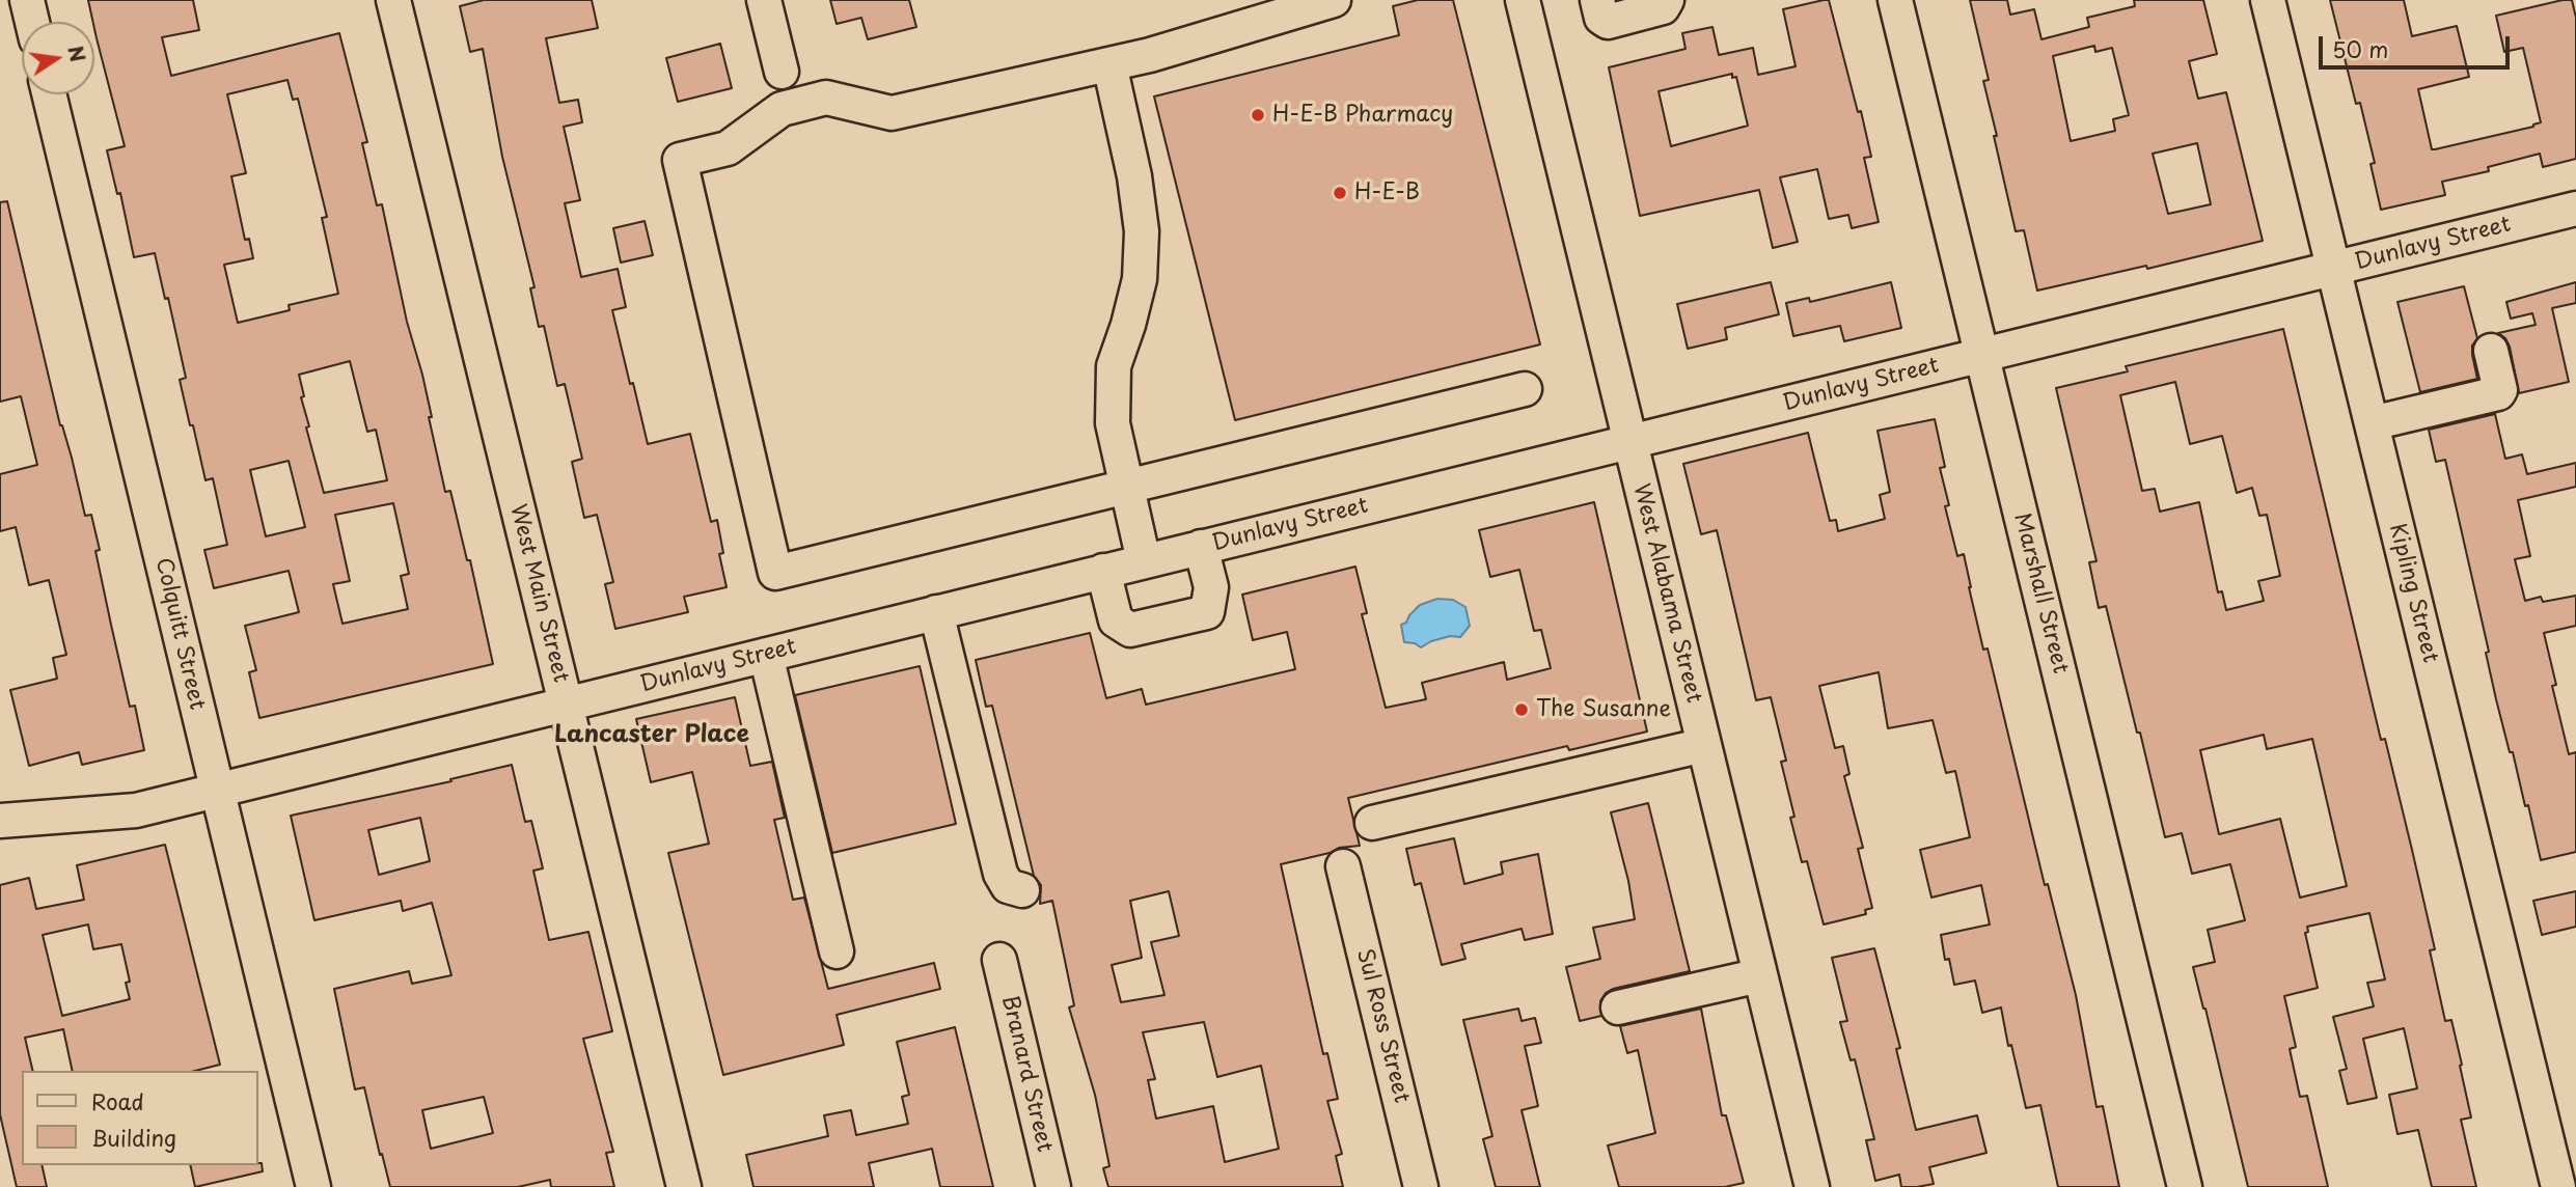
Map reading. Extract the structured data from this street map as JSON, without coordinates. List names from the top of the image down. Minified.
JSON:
{"streets":{"street":["Dunlavy Street","West Main Street","West Alabama Street","Marshall Street","Kipling Street","Colquitt Street","Sul Ross Street","Branard Street"]},"crossings":[["Dunlavy Street","West Main Street"],["Dunlavy Street","West Alabama Street"],["Dunlavy Street","Marshall Street"],["Dunlavy Street","Kipling Street"],["Dunlavy Street","Colquitt Street"]],"districts":["Lancaster Place"],"places":["H-E-B Pharmacy","H-E-B","The Susanne"],"legend":["Road","Building"],"scale_bar":"50 m","north":"right"}
